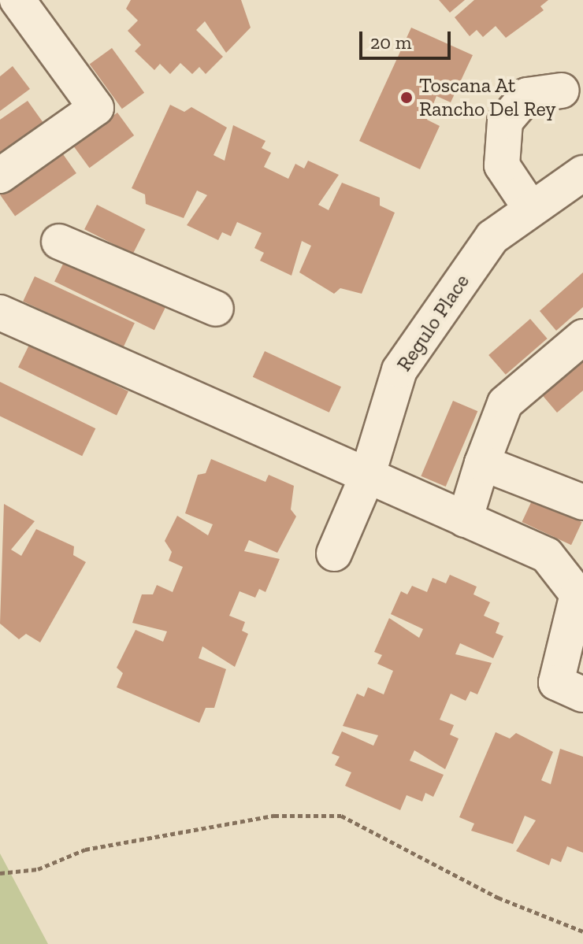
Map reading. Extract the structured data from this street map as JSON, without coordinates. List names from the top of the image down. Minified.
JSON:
{"streets":{"street":["Regulo Place"]},"places":["Toscana At Rancho Del Rey"],"scale_bar":"20 m"}
